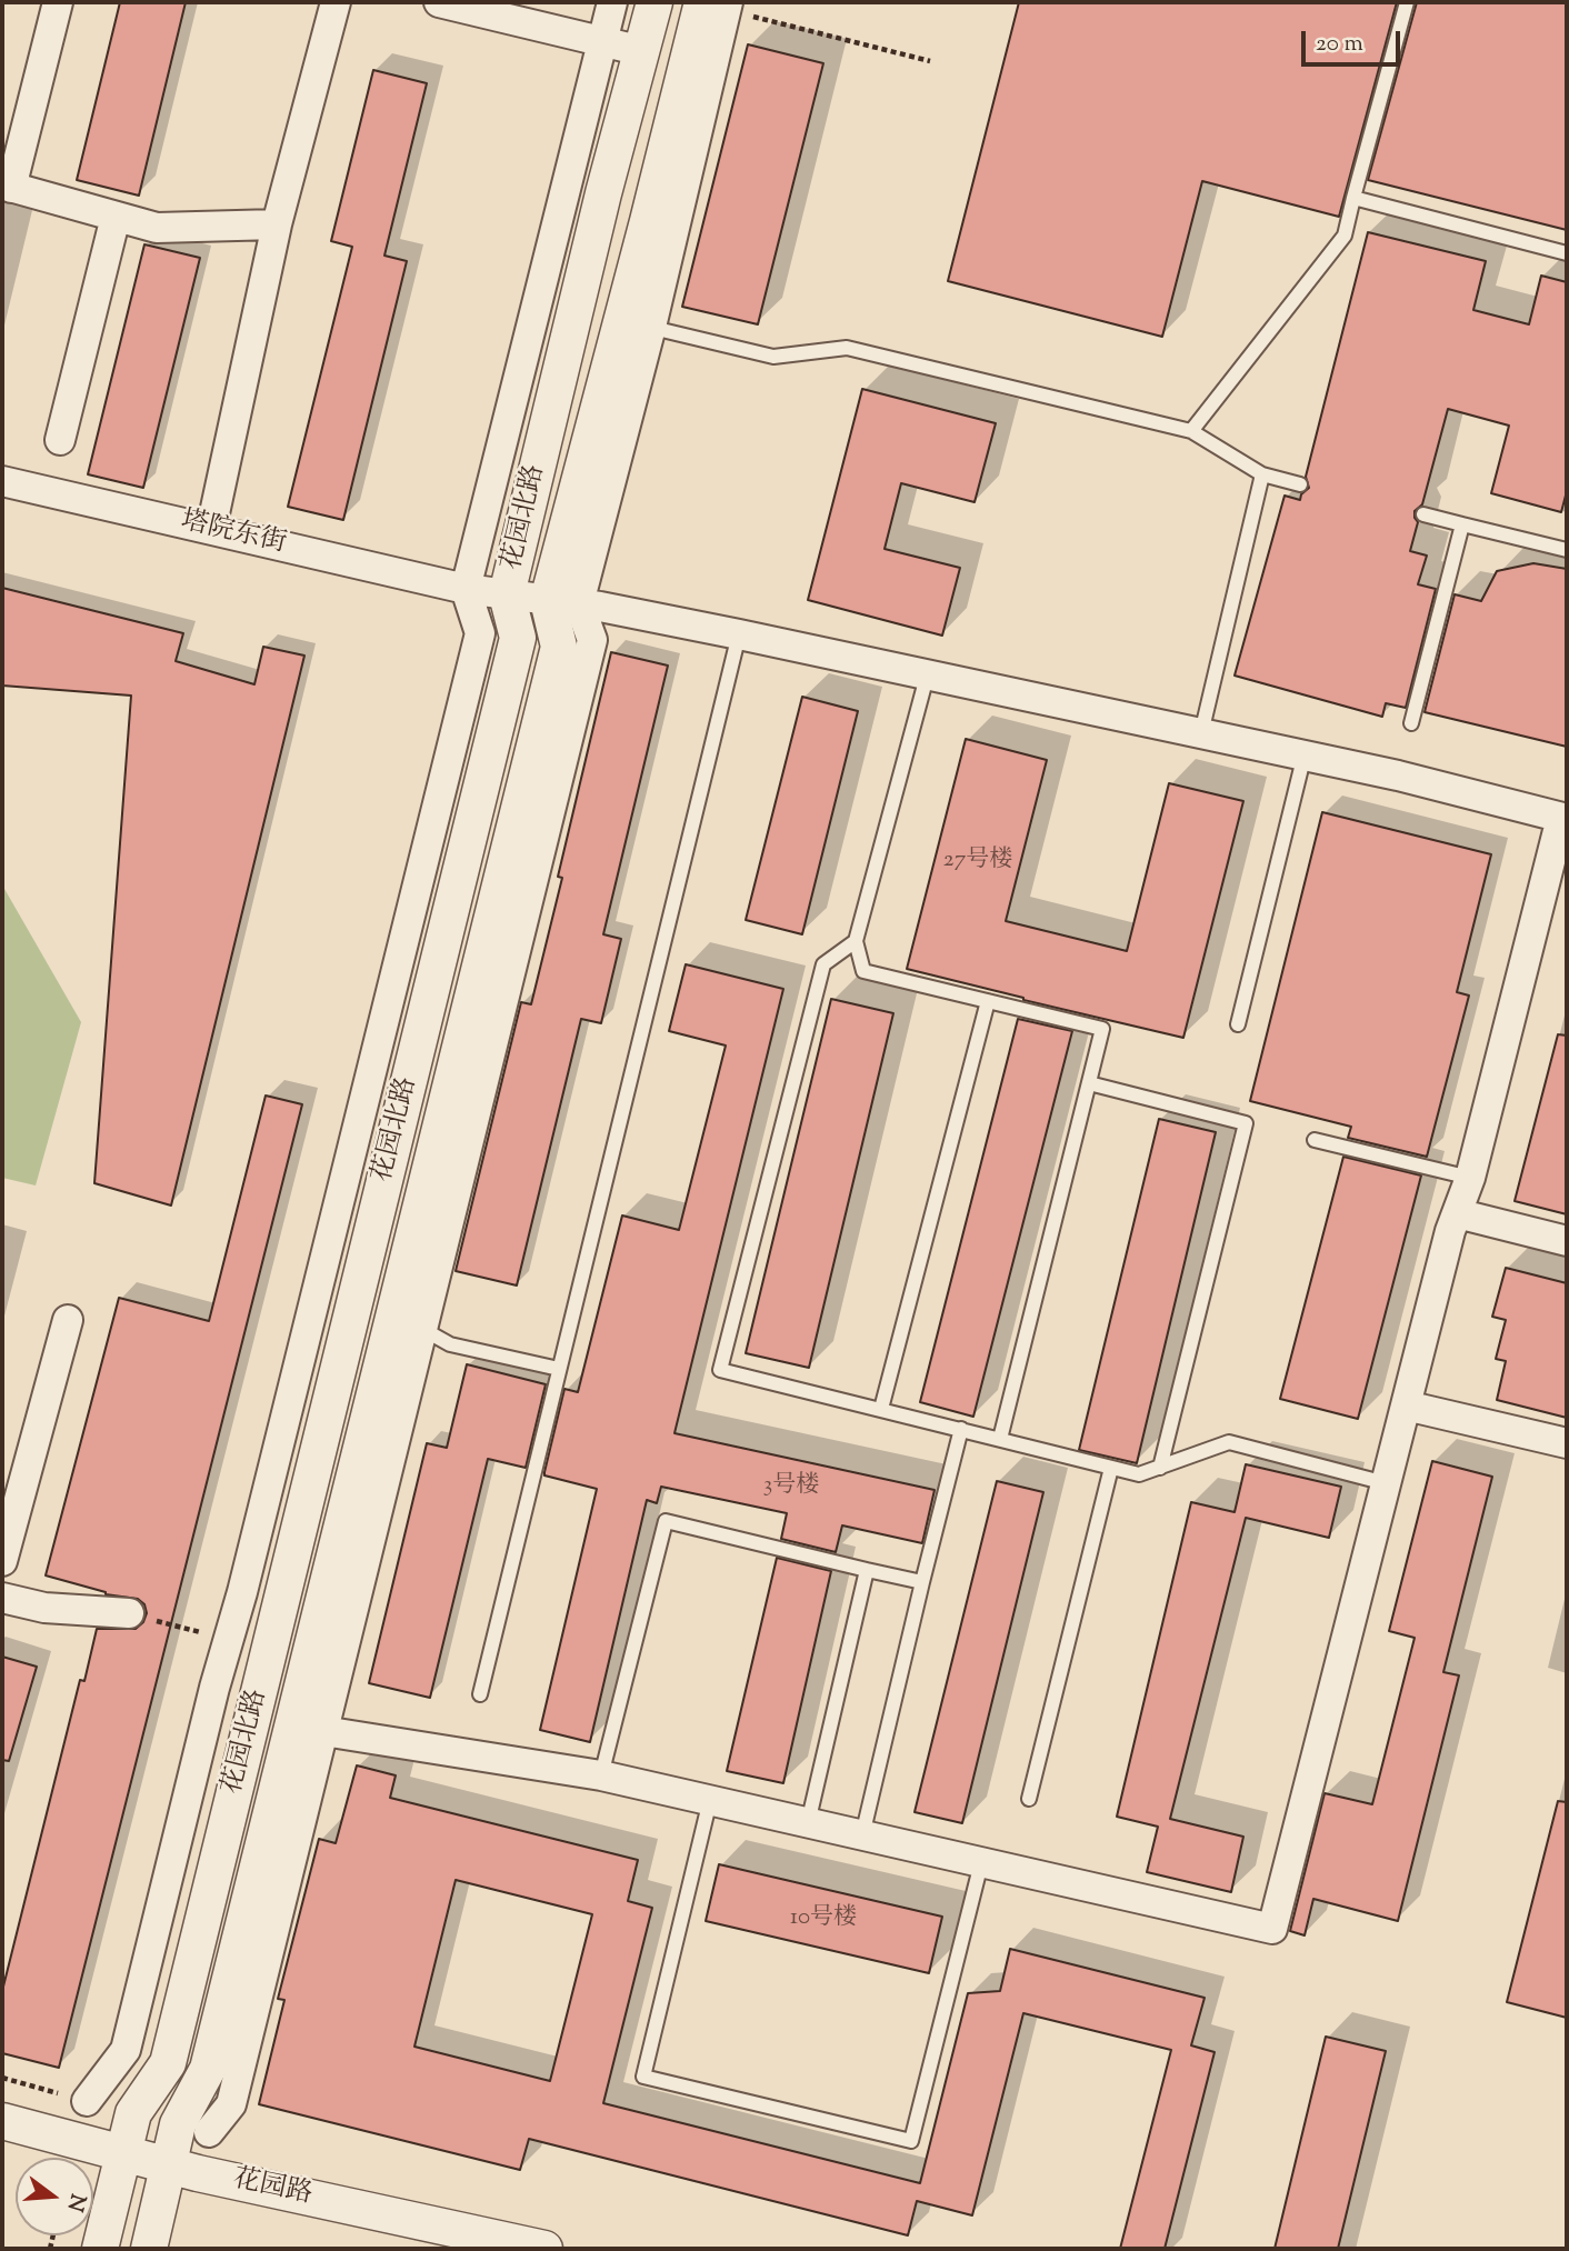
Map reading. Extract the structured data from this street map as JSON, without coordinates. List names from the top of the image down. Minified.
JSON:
{"streets":{"street":["花园北路","塔院东街","花园路"]},"crossings":[["花园北路","塔院东街"],["花园北路","花园路"]],"house_numbers":["27号楼","3号楼","10号楼"],"scale_bar":"20 m","north":"right"}
